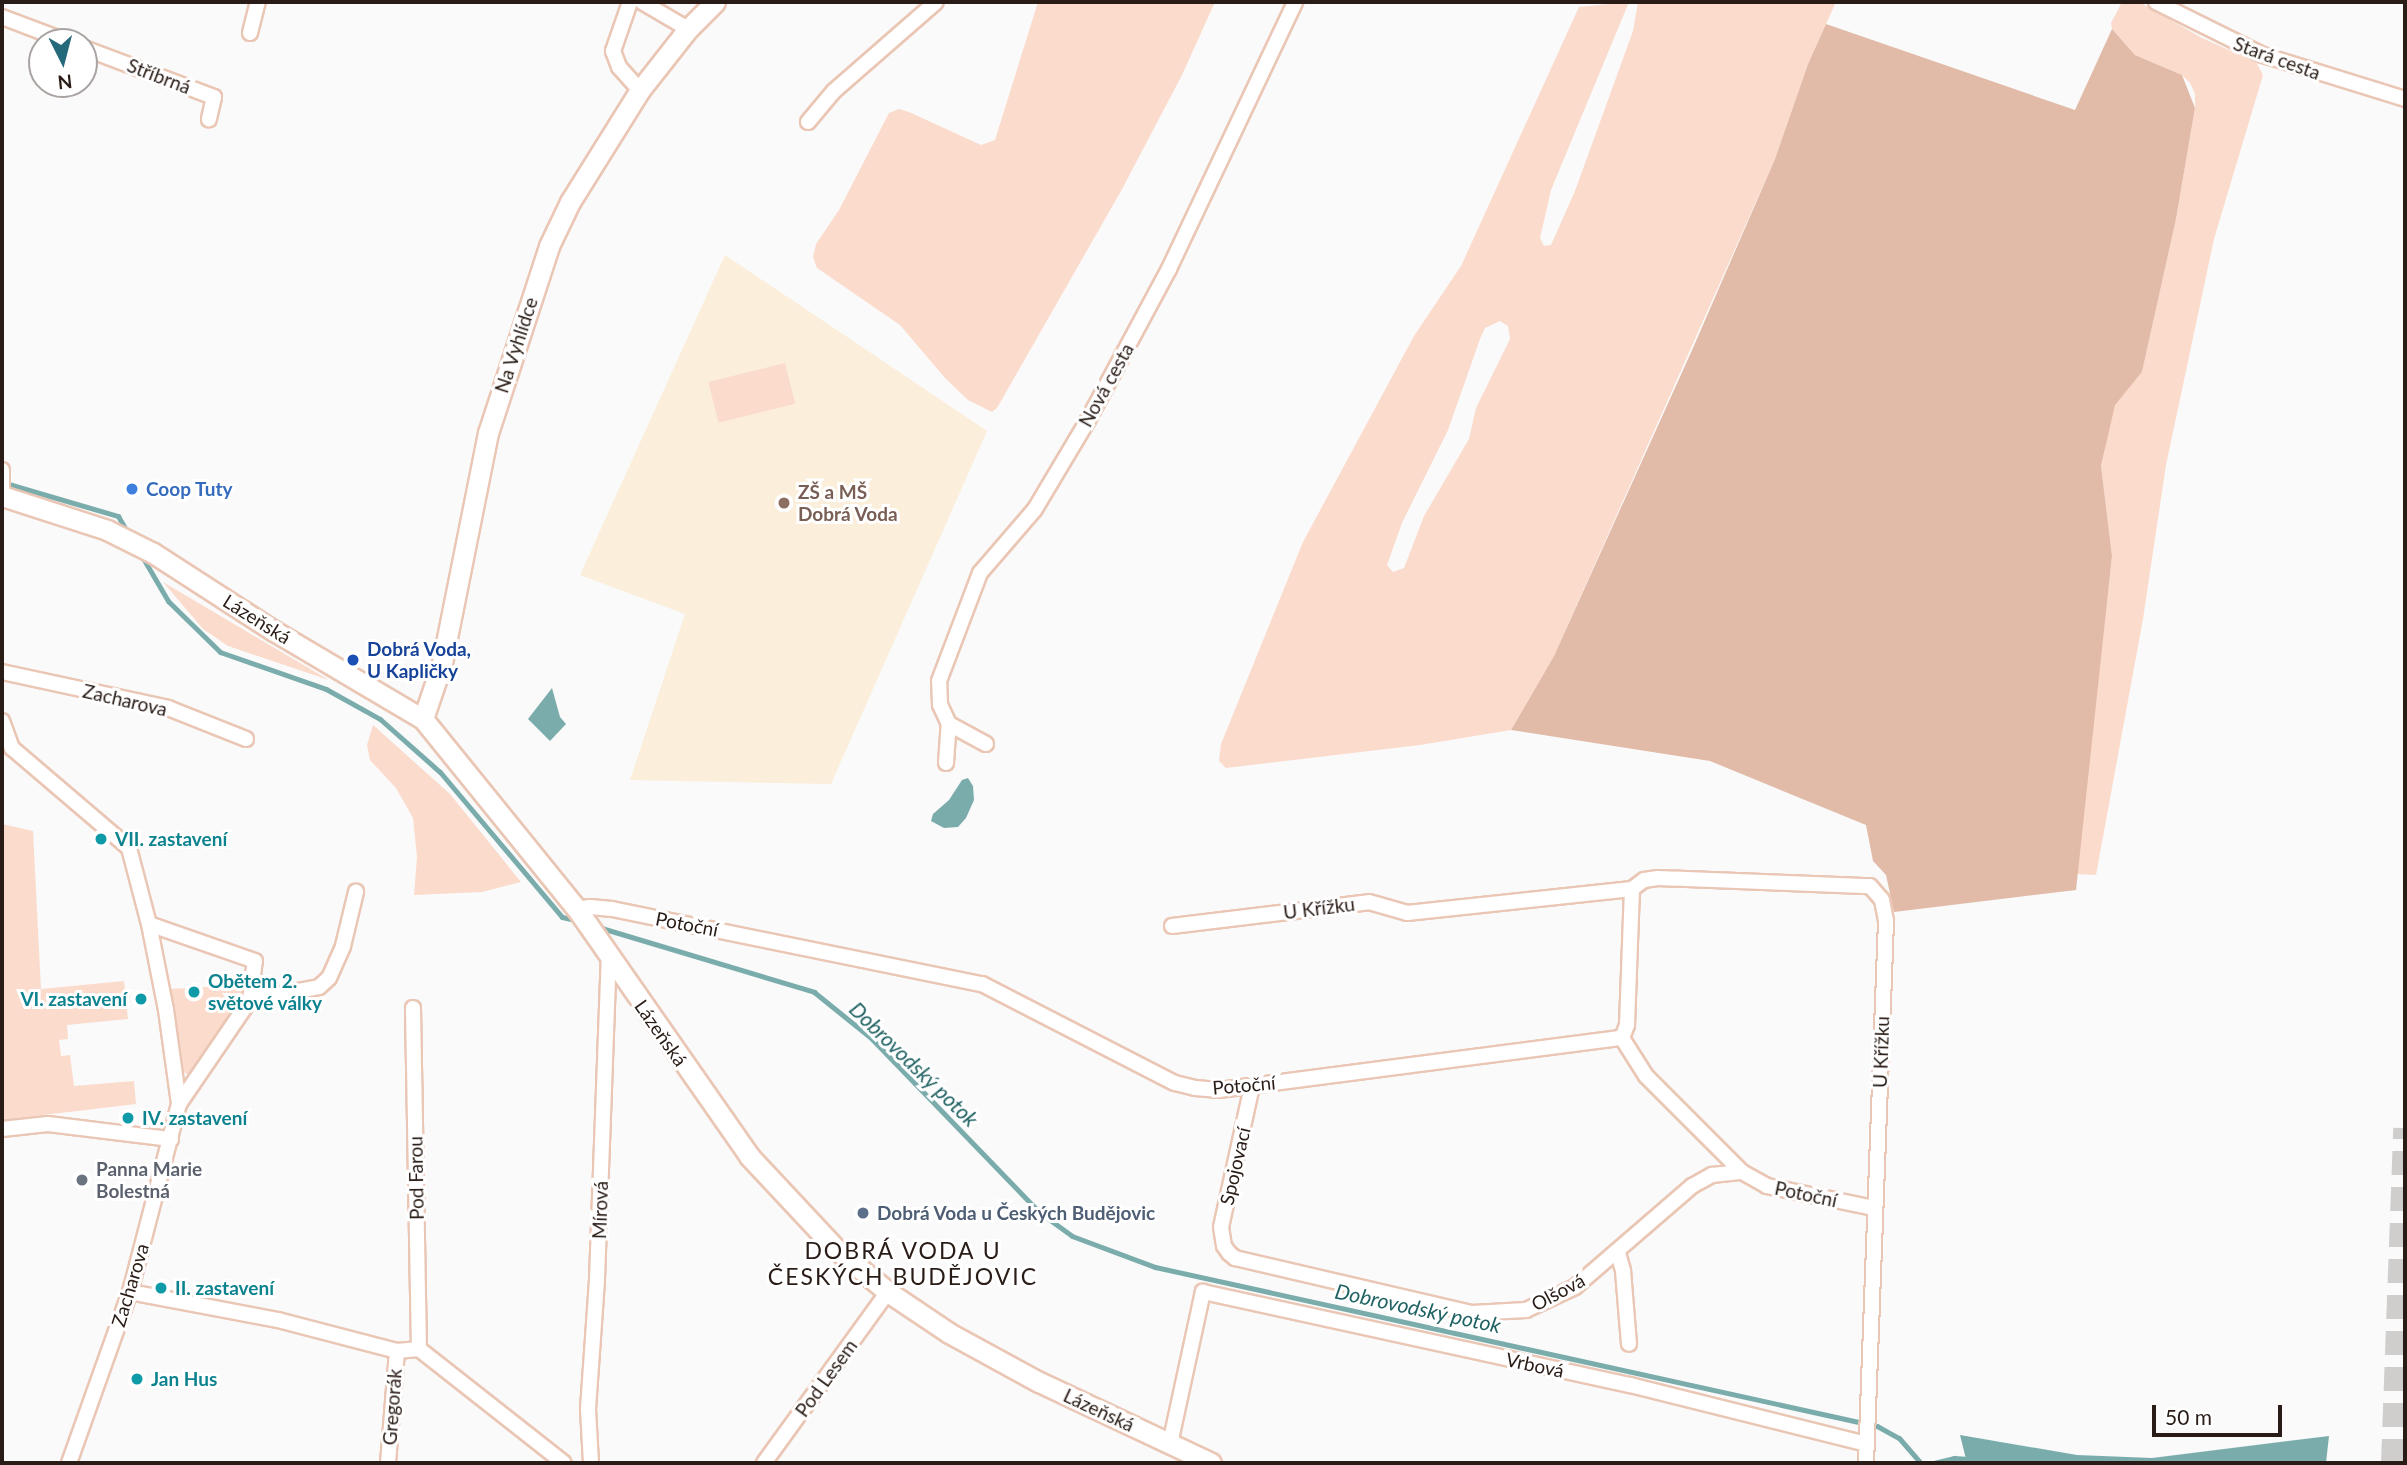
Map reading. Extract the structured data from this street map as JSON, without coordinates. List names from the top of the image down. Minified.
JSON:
{"streets":{"street":["Stará cesta","Stříbrná","Na Vyhlídce","Nová cesta","Lázeňská","Zacharova","U Křížku","Potoční","Spojovací","Pod Farou","Mírová","Olšová","Vrbová","Pod Lesem","Gregorák"]},"crossings":[["Na Vyhlídce","Lázeňská"],["Lázeňská","Potoční"],["Lázeňská","Mírová"],["Lázeňská","Vrbová"],["Lázeňská","Pod Lesem"],["U Křížku","Potoční"],["U Křížku","Vrbová"],["Potoční","Spojovací"],["Potoční","Olšová"],["Spojovací","Olšová"]],"districts":["DOBRÁ VODA U ČESKÝCH BUDĚJOVIC"],"water":["Dobrovodský potok"],"places":["Coop Tuty","ZŠ a MŠ Dobrá Voda","Dobrá Voda, U Kapličky","VII. zastavení","Obětem 2. světové války","VI. zastavení","IV. zastavení","Panna Marie Bolestná","Dobrá Voda u Českých Budějovic","II. zastavení","Jan Hus"],"scale_bar":"50 m","north":"bottom"}
